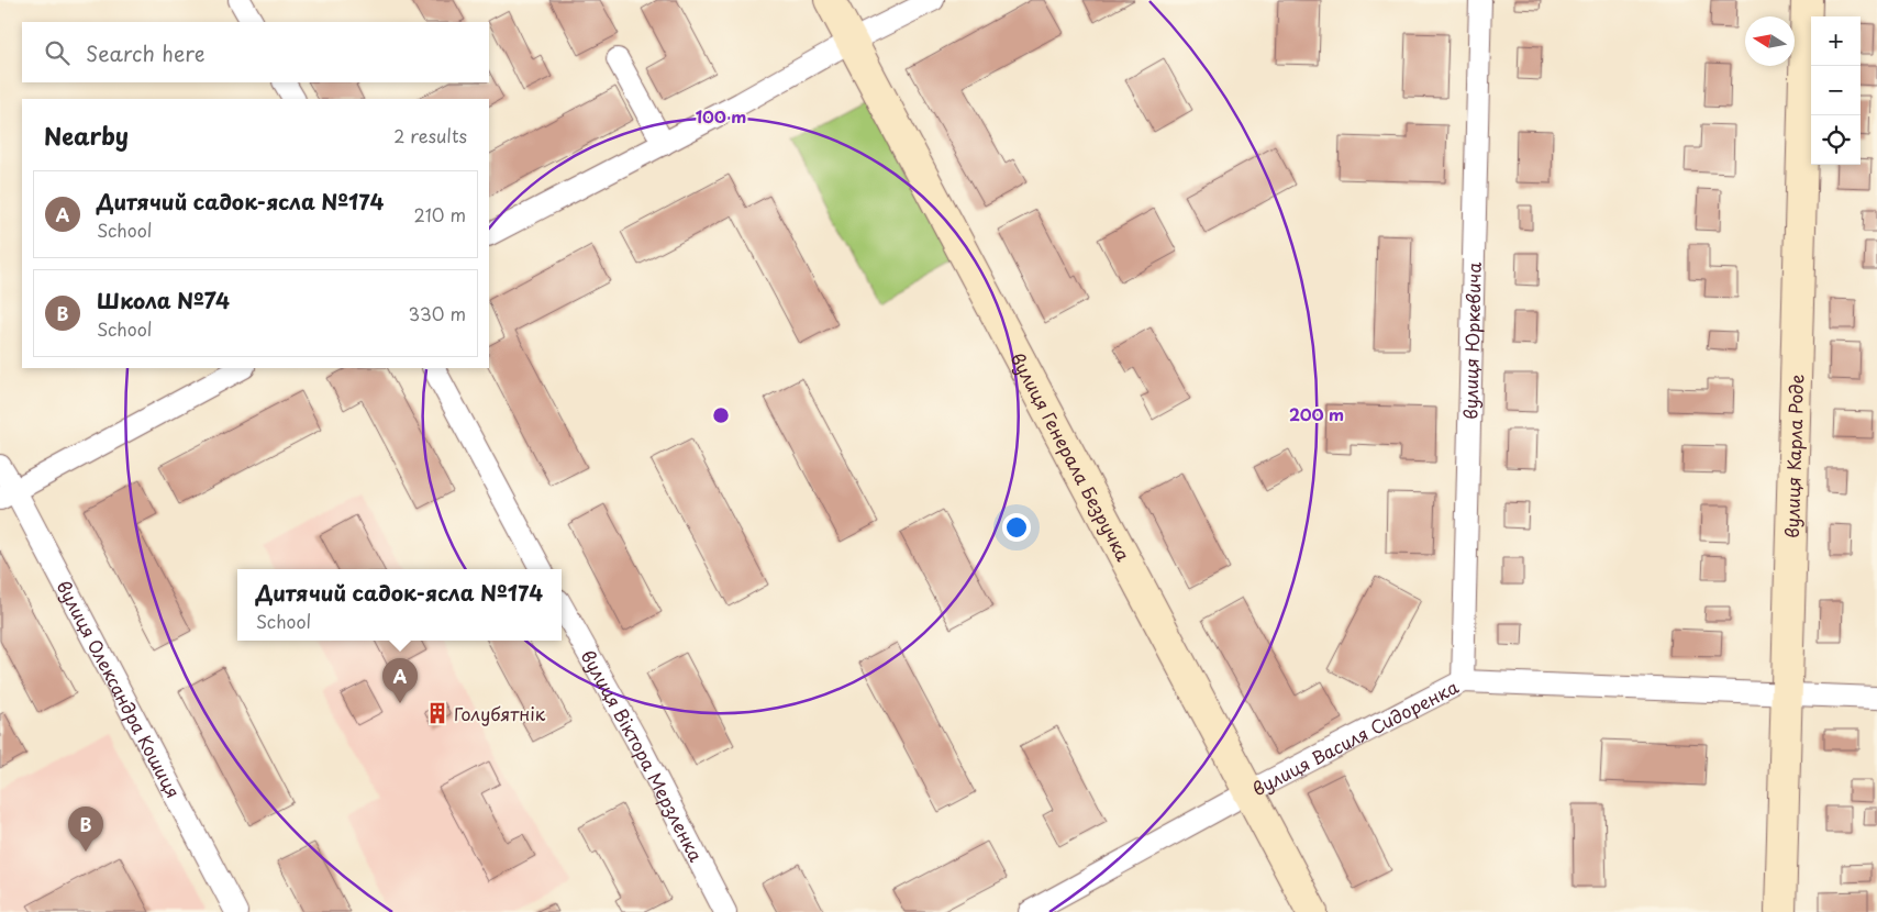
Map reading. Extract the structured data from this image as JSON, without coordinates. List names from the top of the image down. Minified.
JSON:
{"streets":{"street":["вулиця Юркевича","вулиця Генерала Безручка","вулиця Карла Роде","вулиця Олександра Кошиця","вулиця Василя Сидоренка","вулиця Віктора Мерзленка"]},"crossings":[["вулиця Юркевича","вулиця Василя Сидоренка"],["вулиця Генерала Безручка","вулиця Василя Сидоренка"],["вулиця Карла Роде","вулиця Василя Сидоренка"]],"places":{"building":["Голубятнік"]},"north":"left","page":{"map_buttons":["+","−"],"search":"Search here","heading":["Nearby","2 results"],"list":[{"mark":"A","name":"Дитячий садок-ясла №174","note":"School","value":"210 m"},{"mark":"B","name":"Школа №74","note":"School","value":"330 m"}],"popup":["Дитячий садок-ясла №174","School"],"pins":["A","B"]},"rings":["100 m","200 m"]}
